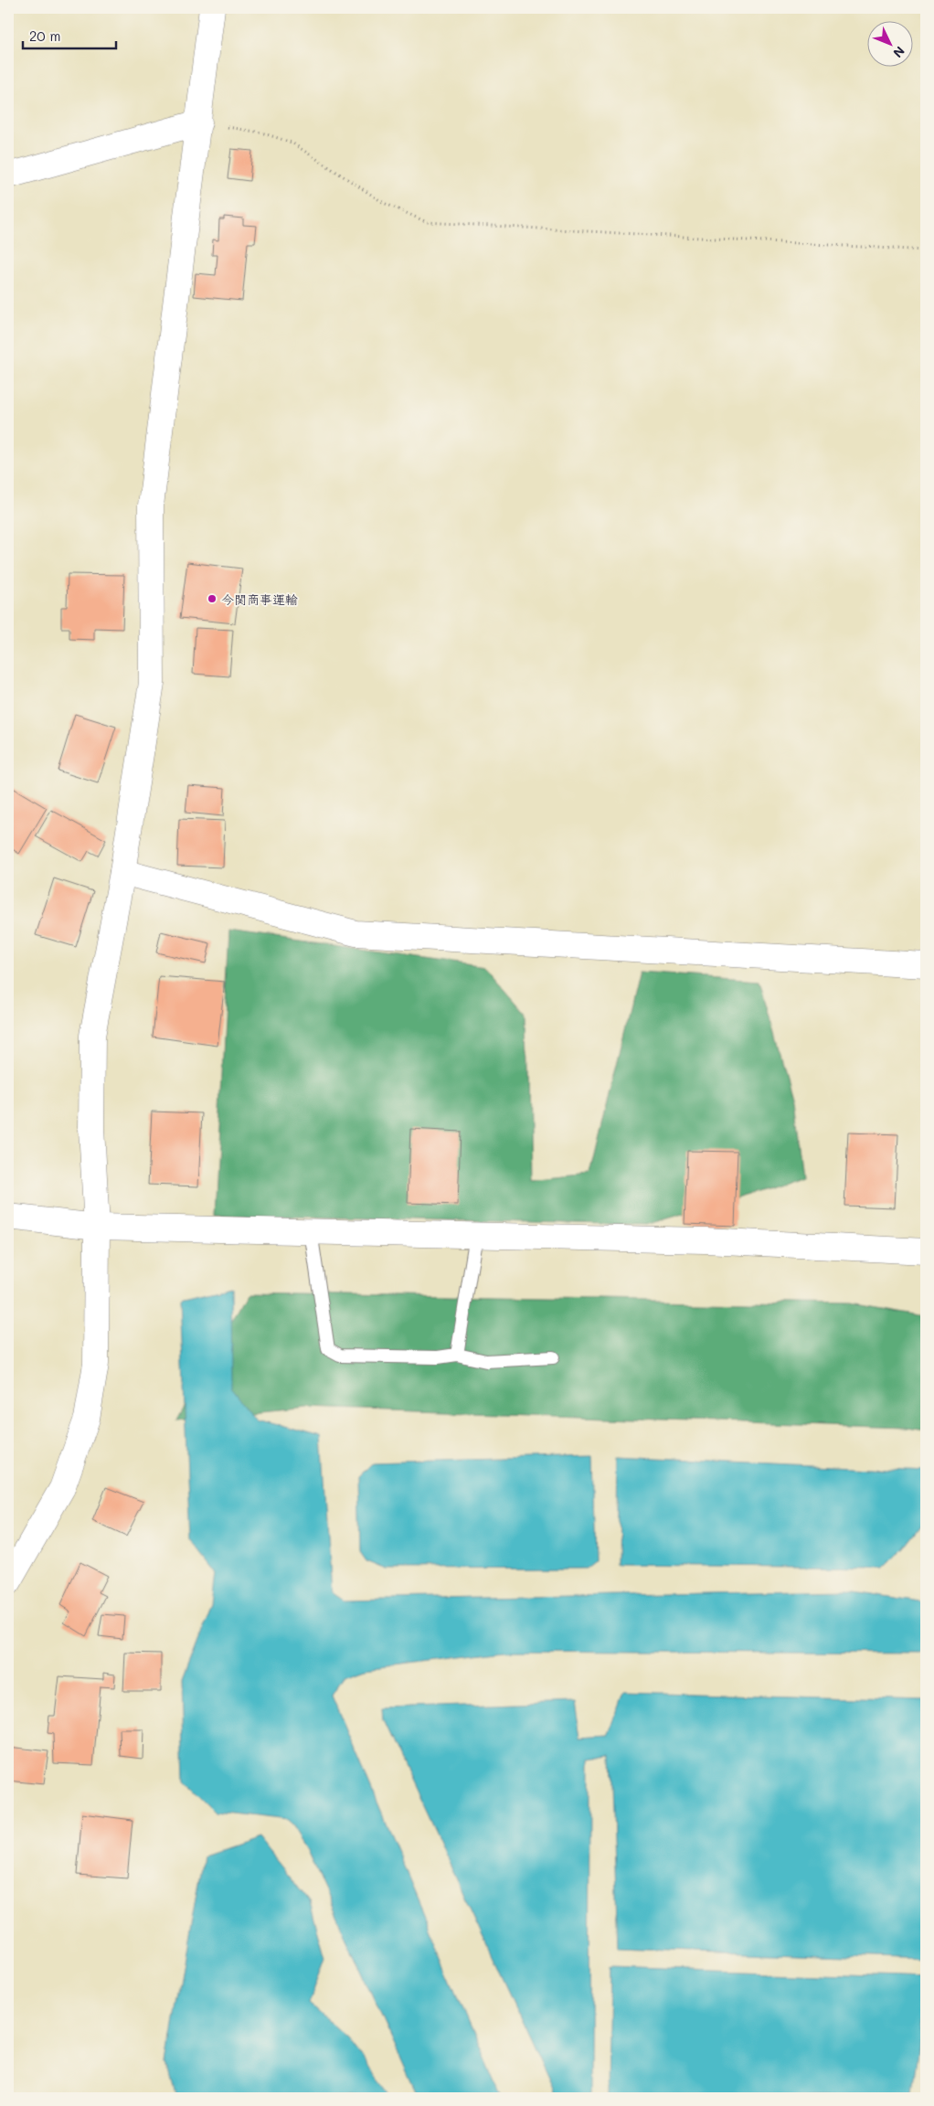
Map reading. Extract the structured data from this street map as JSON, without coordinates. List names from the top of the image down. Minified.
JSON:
{"places":["今関商事運輸"],"scale_bar":"20 m","north":"bottom right"}
